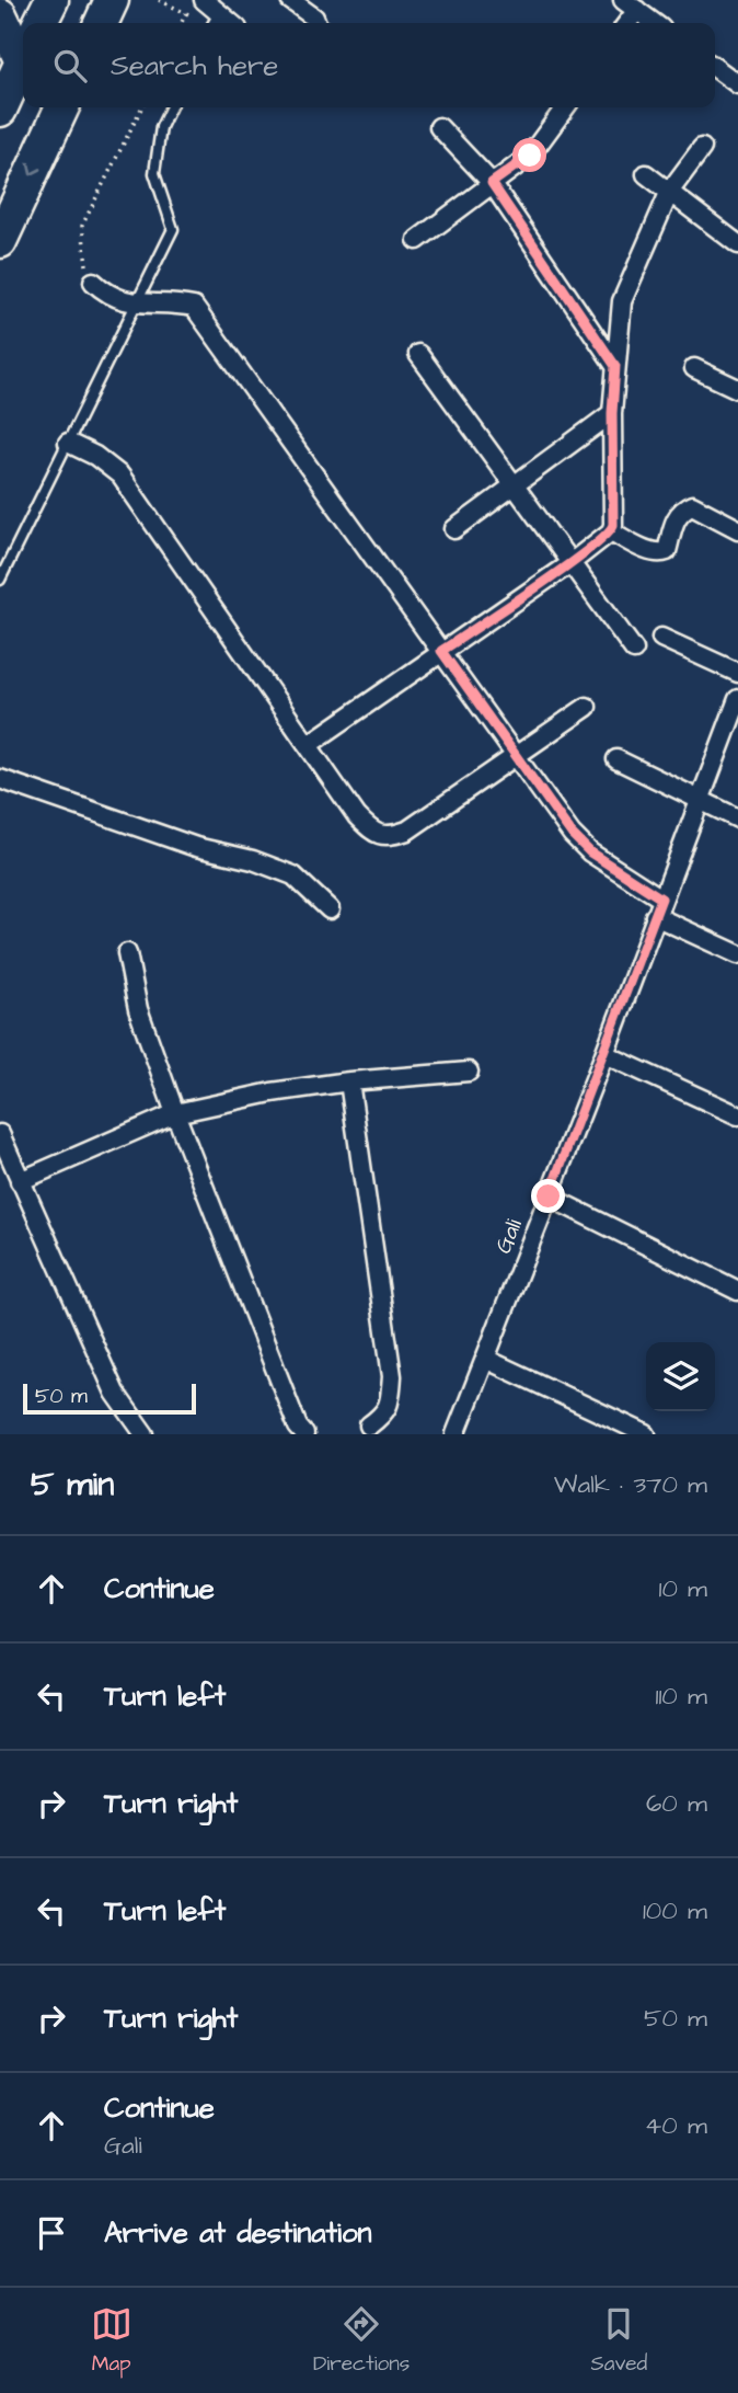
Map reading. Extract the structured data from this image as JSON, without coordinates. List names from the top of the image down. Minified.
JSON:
{"streets":{"street":["Gali"]},"scale_bar":"50 m","page":{"search":"Search here","scale":"50 m","heading":["5 min","Walk · 370 m"],"list":[["Continue","10 m"],["Turn left","110 m"],["Turn right","60 m"],["Turn left","100 m"],["Turn right","50 m"],["Continue","Gali","40 m"],"Arrive at destination"],"nav":["Map","Directions","Saved"]}}
